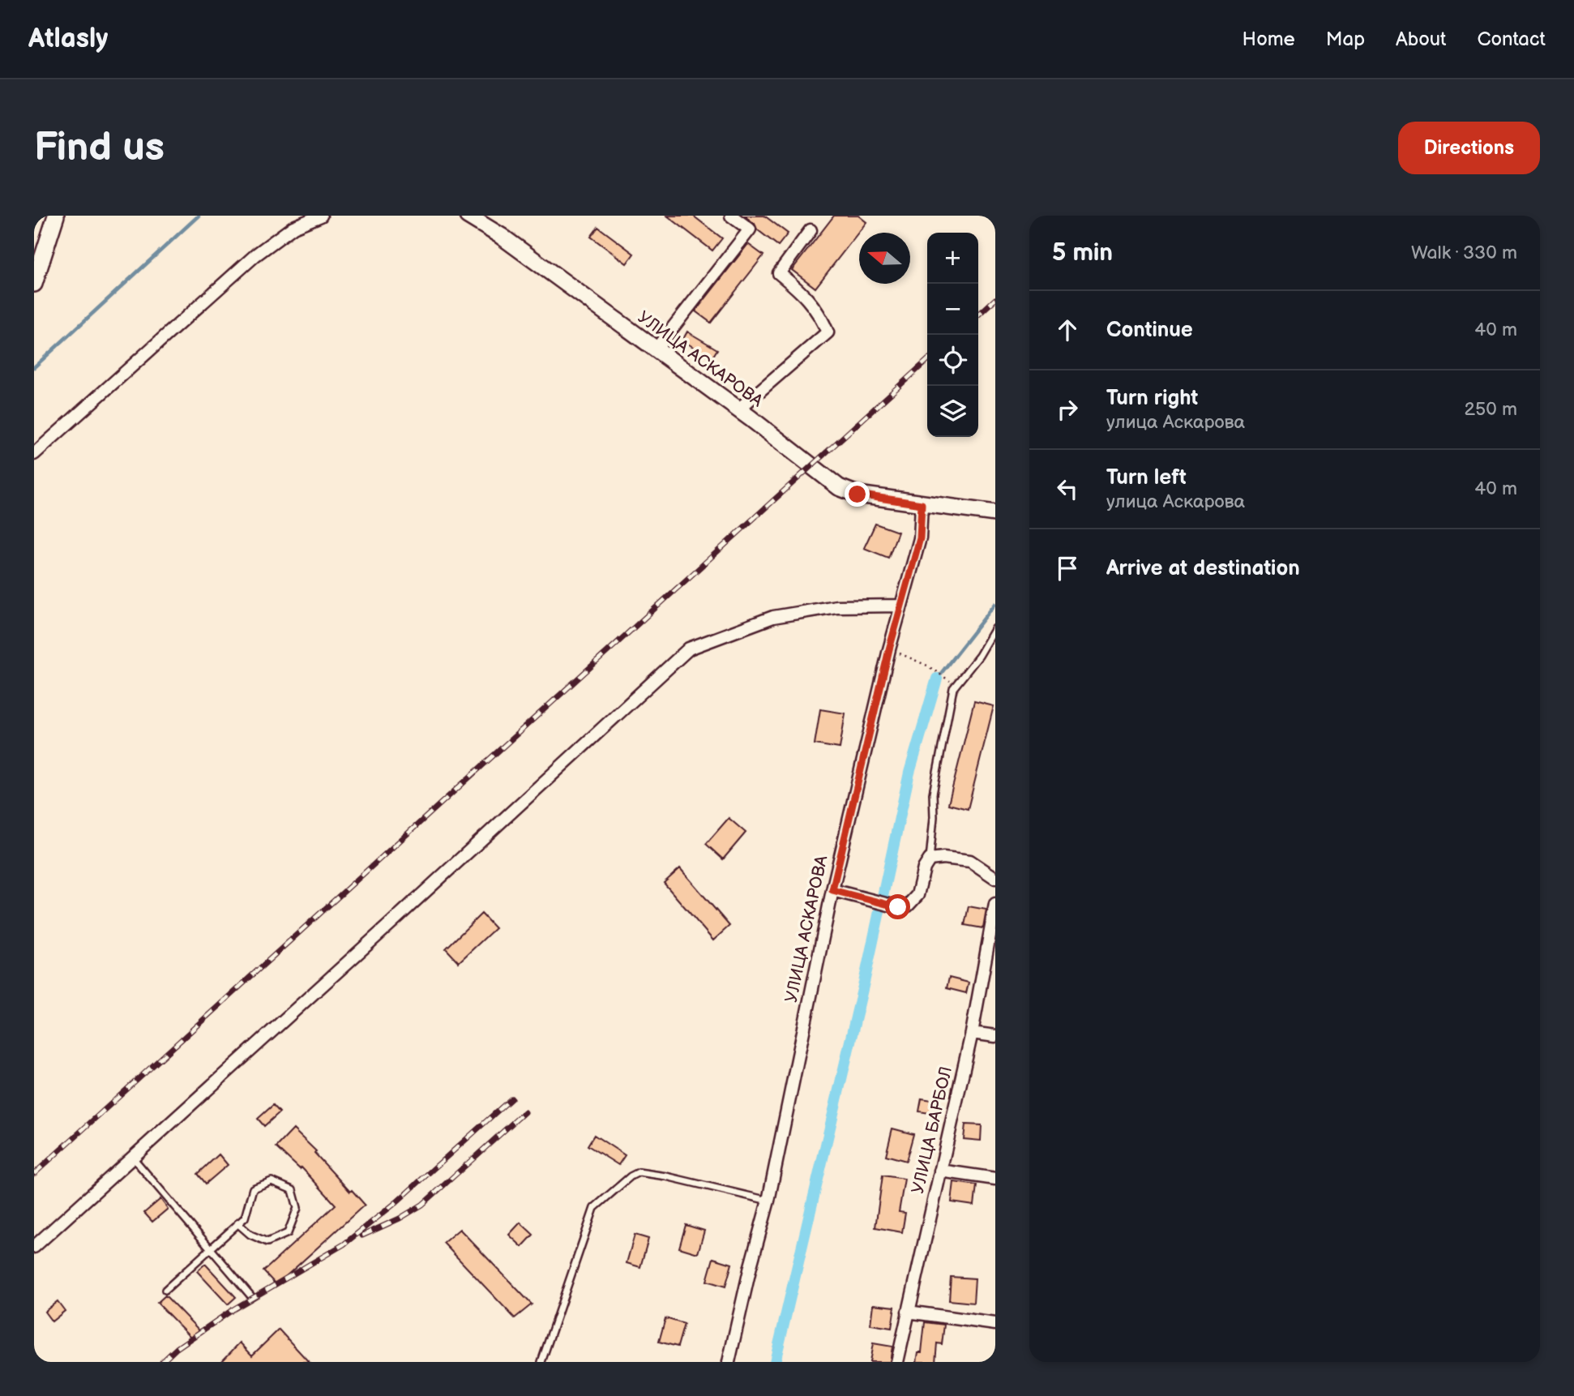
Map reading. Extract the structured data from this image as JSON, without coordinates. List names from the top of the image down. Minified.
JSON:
{"streets":{"main road":["УЛИЦА АСКАРОВА"],"street":["УЛИЦА БАРБОЛ"]},"north":"left","page":{"header":"Atlasly","nav":["Home","Map","About","Contact"],"buttons":"Directions","title":"Find us","heading":["5 min","Walk · 330 m"],"map_buttons":["+","−"],"list":[["Continue","40 m"],["Turn right","улица Аскарова","250 m"],["Turn left","улица Аскарова","40 m"],"Arrive at destination"]}}
